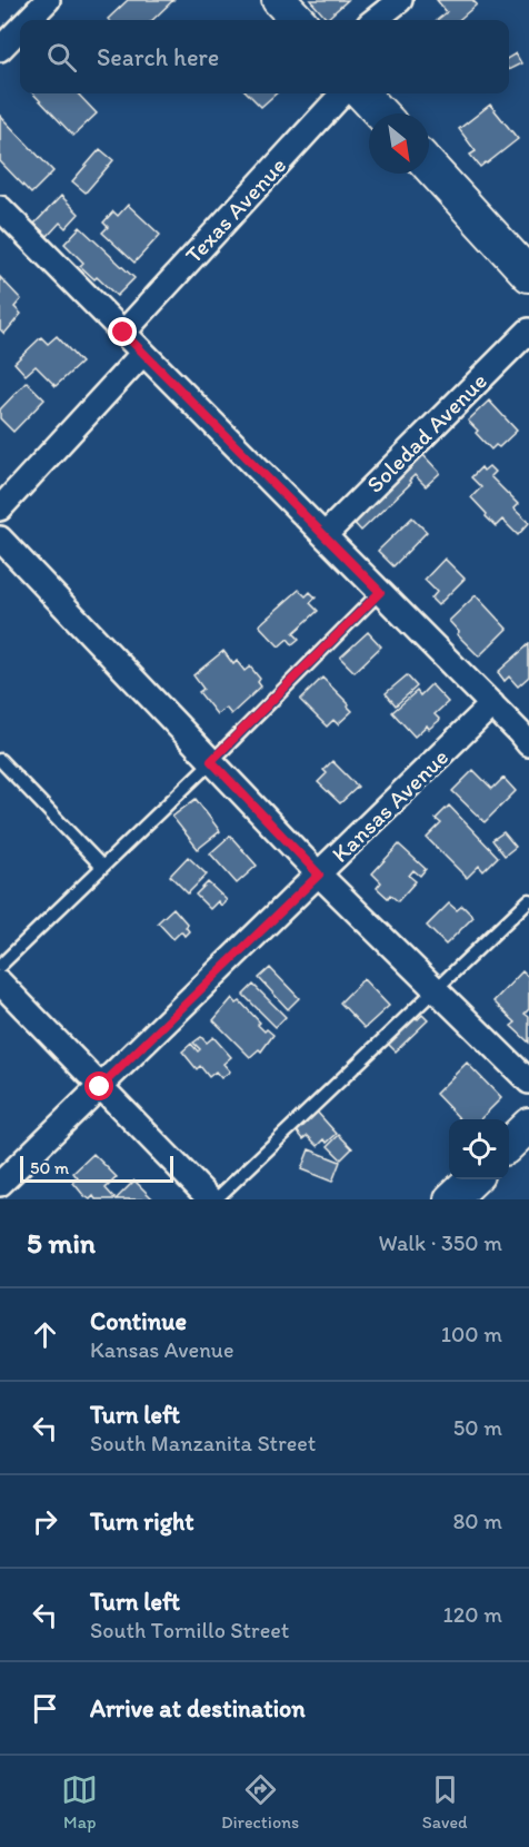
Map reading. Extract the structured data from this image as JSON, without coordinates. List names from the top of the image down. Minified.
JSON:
{"streets":{"street":["Texas Avenue","Soledad Avenue","Kansas Avenue"]},"scale_bar":"50 m","north":"bottom right","page":{"search":"Search here","scale":"50 m","heading":["5 min","Walk · 350 m"],"list":[["Continue","Kansas Avenue","100 m"],["Turn left","South Manzanita Street","50 m"],["Turn right","80 m"],["Turn left","South Tornillo Street","120 m"],"Arrive at destination"],"nav":["Map","Directions","Saved"]}}
